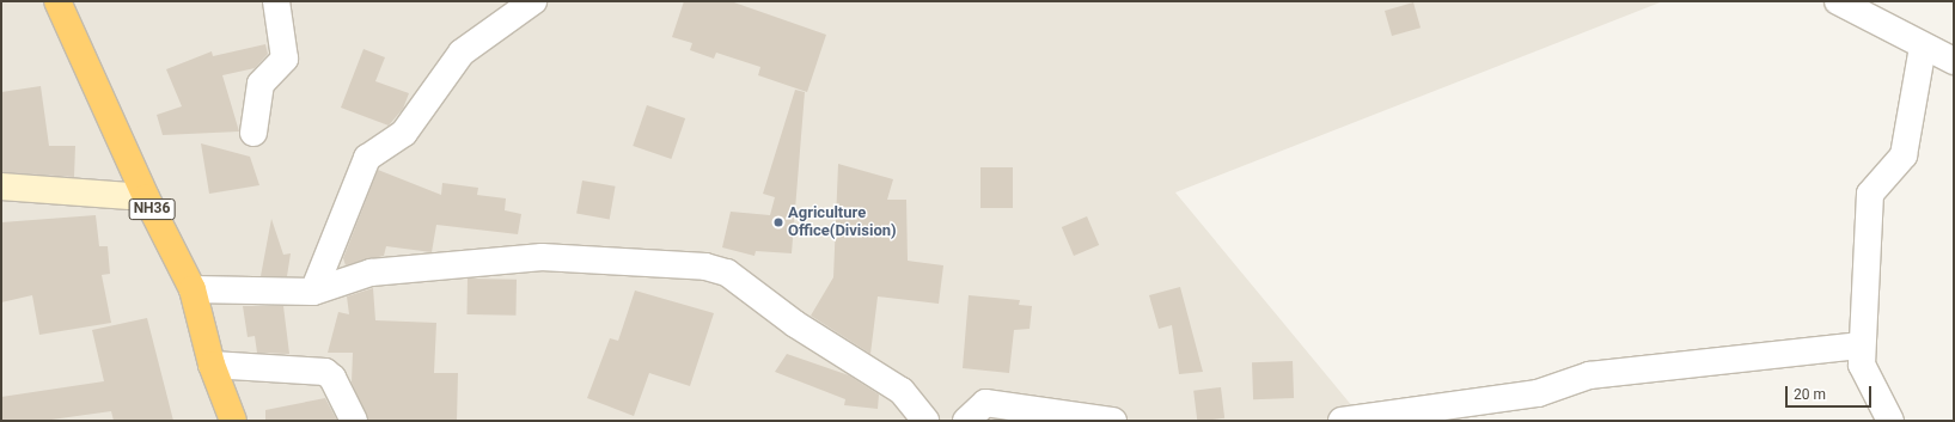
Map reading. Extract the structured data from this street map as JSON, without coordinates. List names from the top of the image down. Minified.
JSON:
{"streets":{"highway":["NH36"]},"places":["Agriculture Office(Division)"],"scale_bar":"20 m"}
